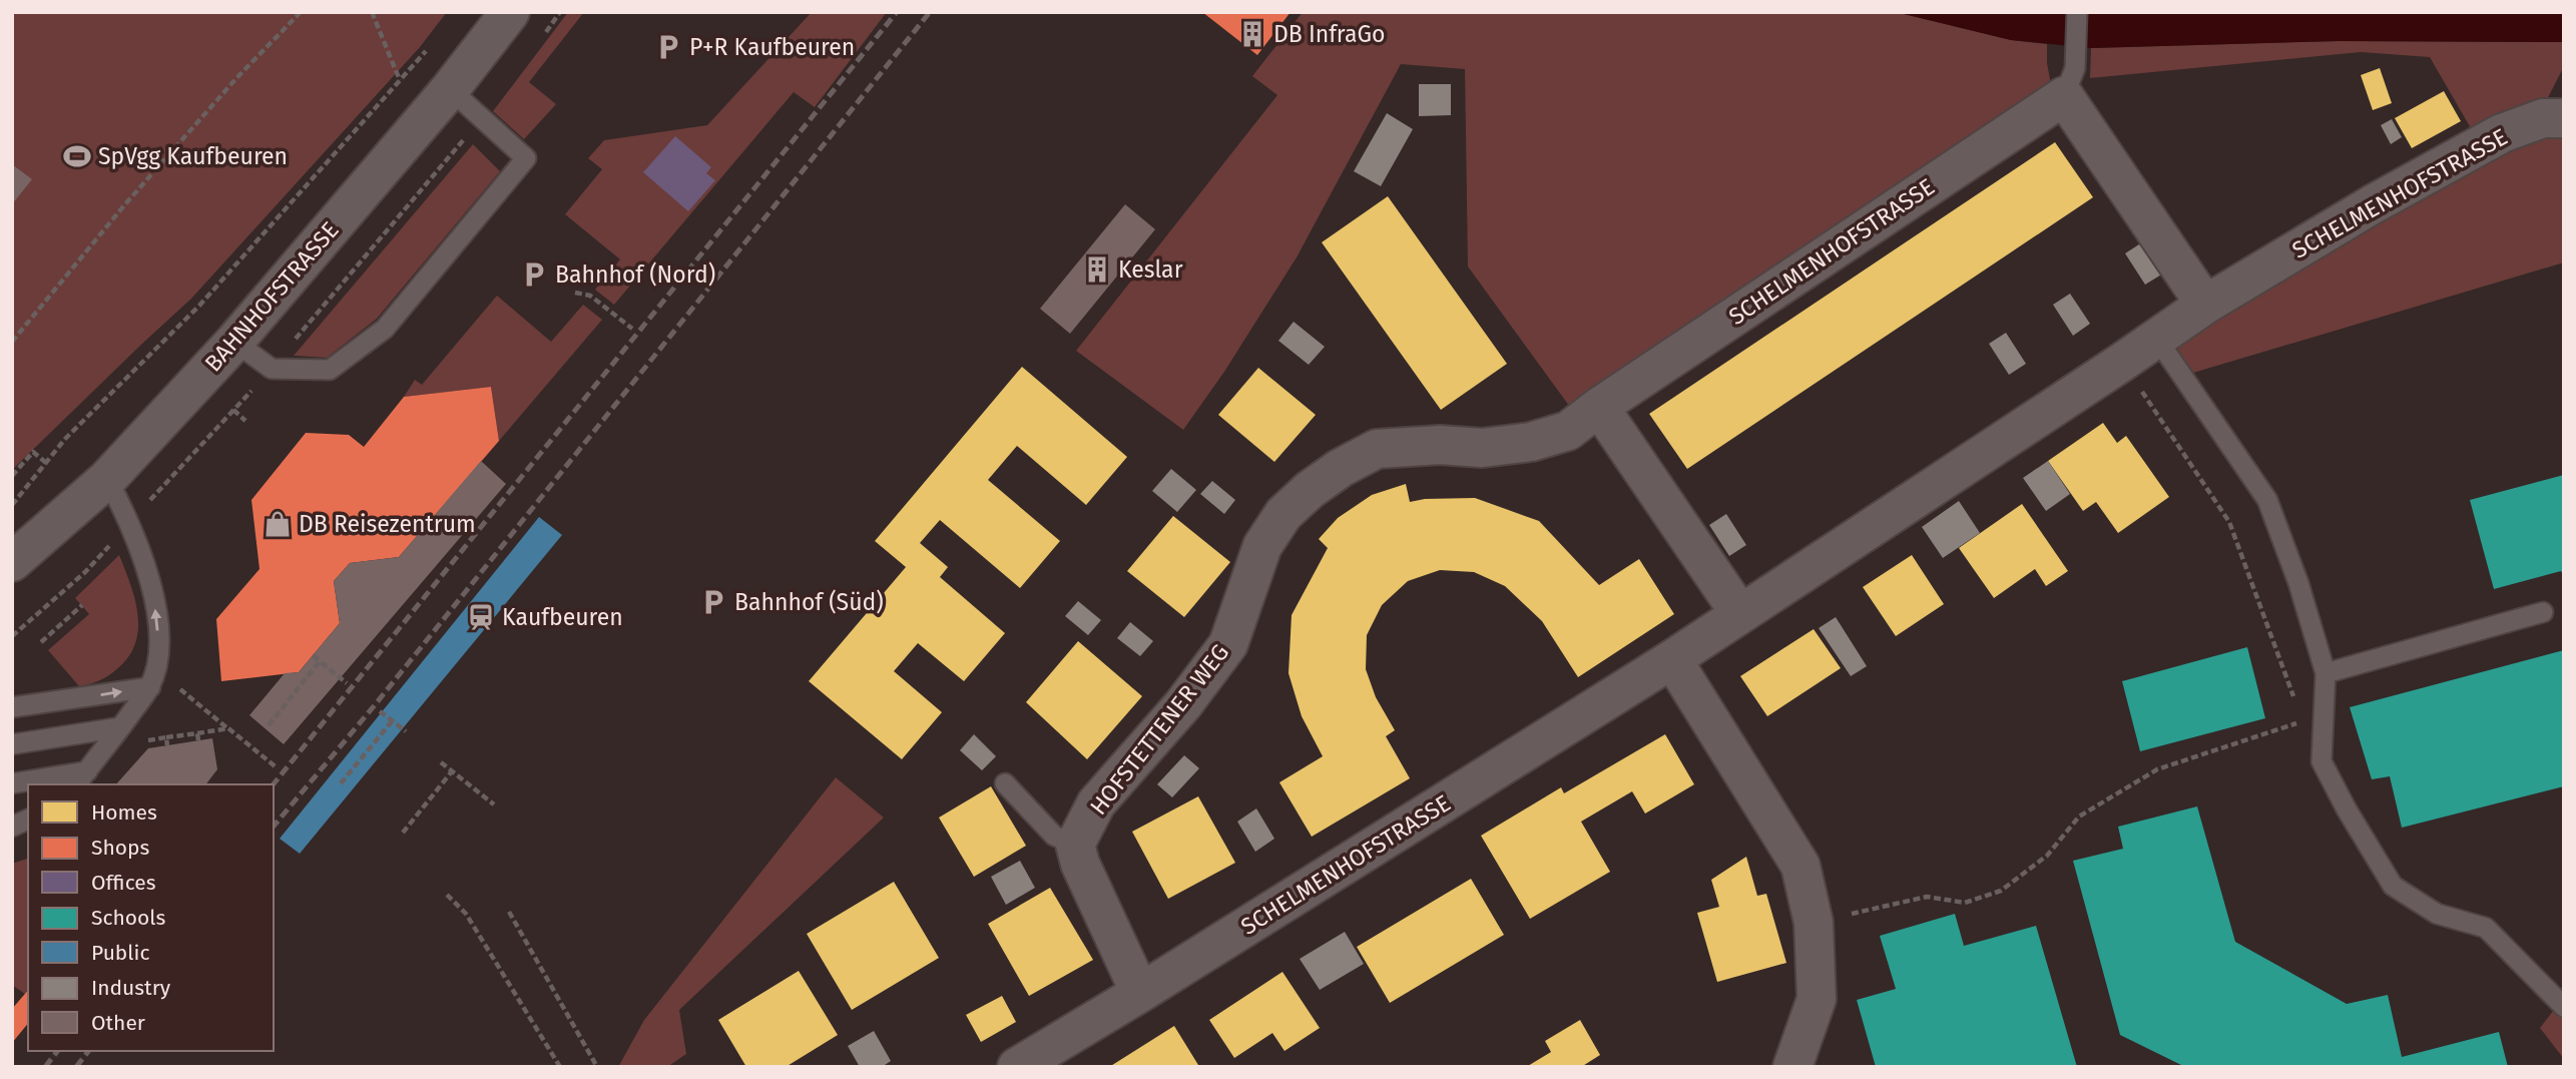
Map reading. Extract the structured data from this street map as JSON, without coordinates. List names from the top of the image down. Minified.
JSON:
{"streets":{"street":["SCHELMENHOFSTRASSE","BAHNHOFSTRASSE","HOFSTETTENER WEG"]},"crossings":[["SCHELMENHOFSTRASSE","HOFSTETTENER WEG"]],"places":{"building":["DB InfraGo","Keslar"],"parking":["P+R Kaufbeuren","Bahnhof (Nord)","Bahnhof (Süd)"],"sports":["SpVgg Kaufbeuren"],"shop":["DB Reisezentrum"],"station":["Kaufbeuren"]},"legend":["Homes","Shops","Offices","Schools","Public","Industry","Other"]}
